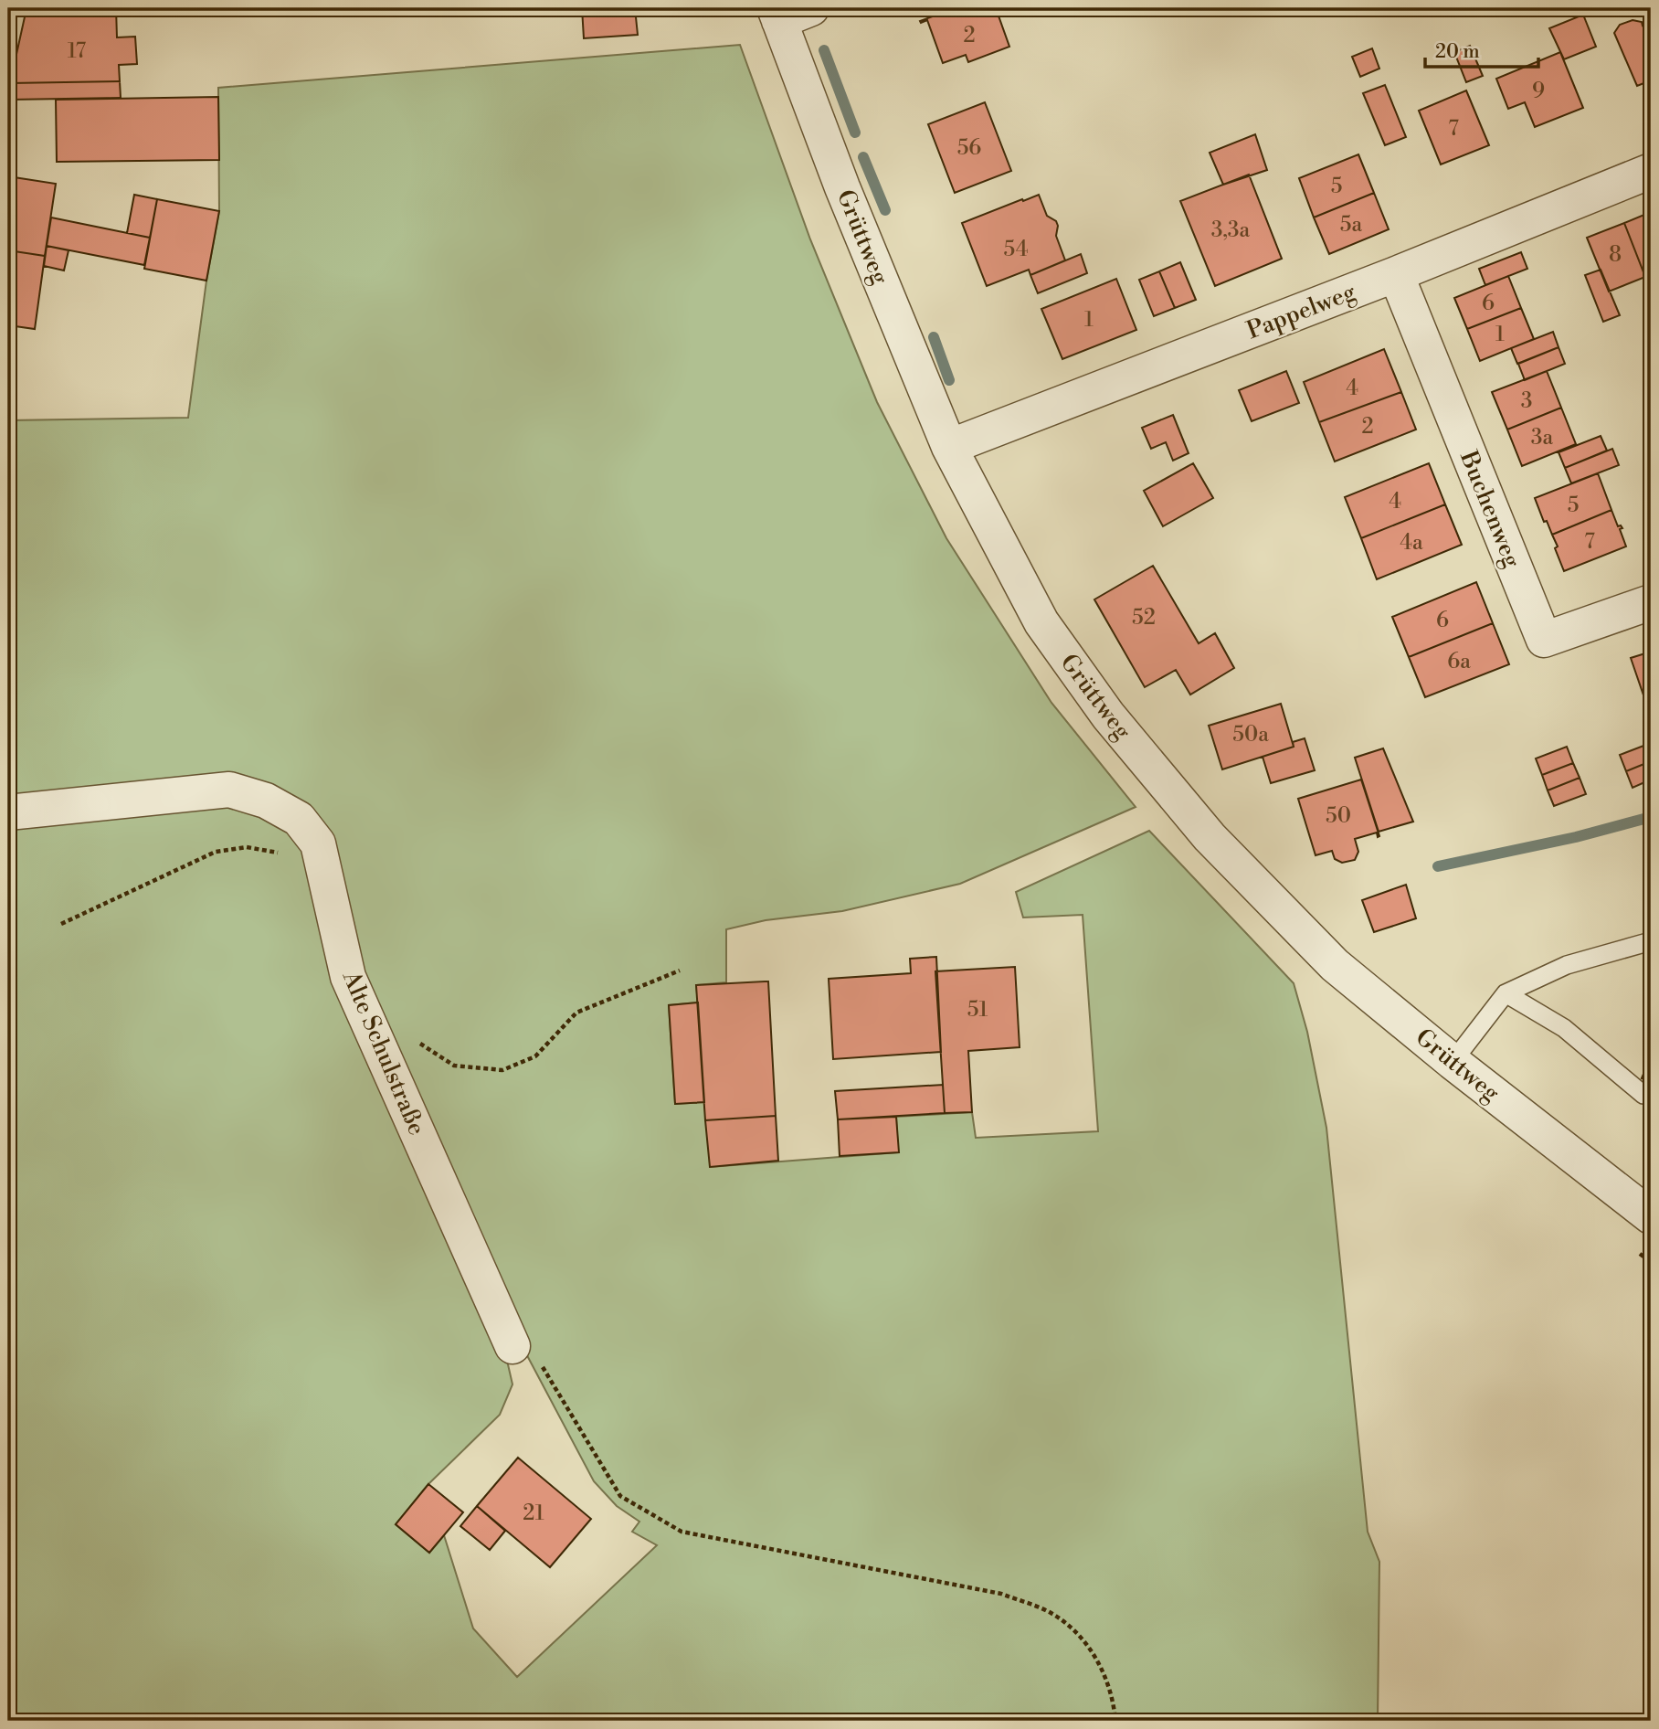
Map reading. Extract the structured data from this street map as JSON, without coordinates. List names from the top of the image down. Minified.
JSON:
{"streets":{"street":["Grüttweg","Pappelweg","Buchenweg","Alte Schulstraße"]},"crossings":[["Grüttweg","Pappelweg"],["Pappelweg","Buchenweg"]],"house_numbers":["2","17","9","7","56","5","5a","3,3a","54","8","6","1","1","4","3","2","3a","4","5","7","4a","52","6","6a","50a","50","51","21"],"scale_bar":"20 m"}
